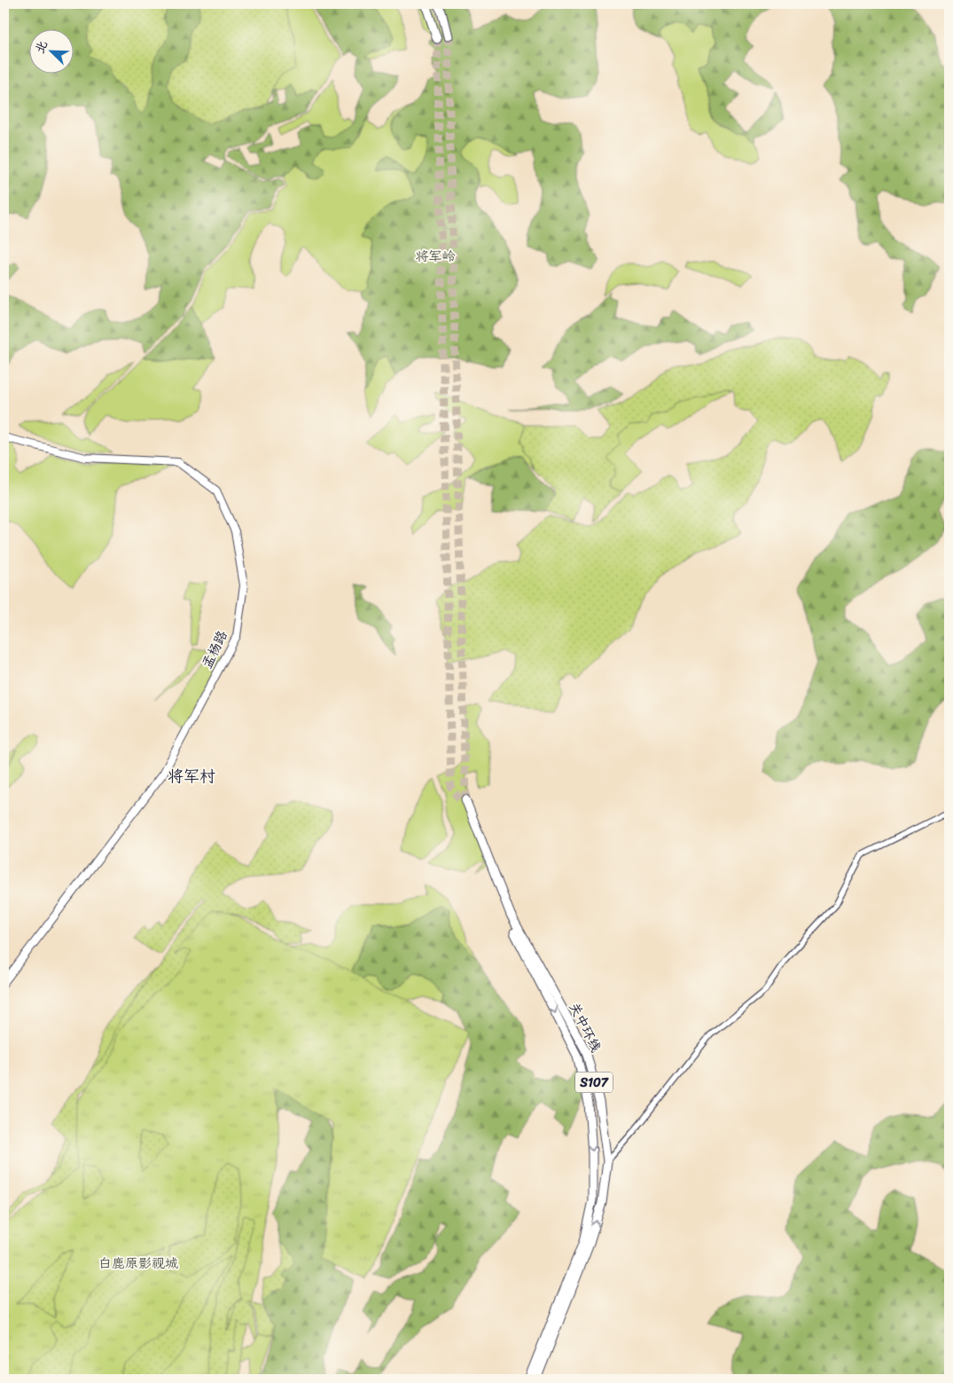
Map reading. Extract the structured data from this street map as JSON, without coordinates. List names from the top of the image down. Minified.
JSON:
{"streets":{"highway":["关中环线","S107"],"main road":["孟杨路"]},"districts":["将军村"],"parks":["将军岭","白鹿原影视城"],"north":"top left"}
